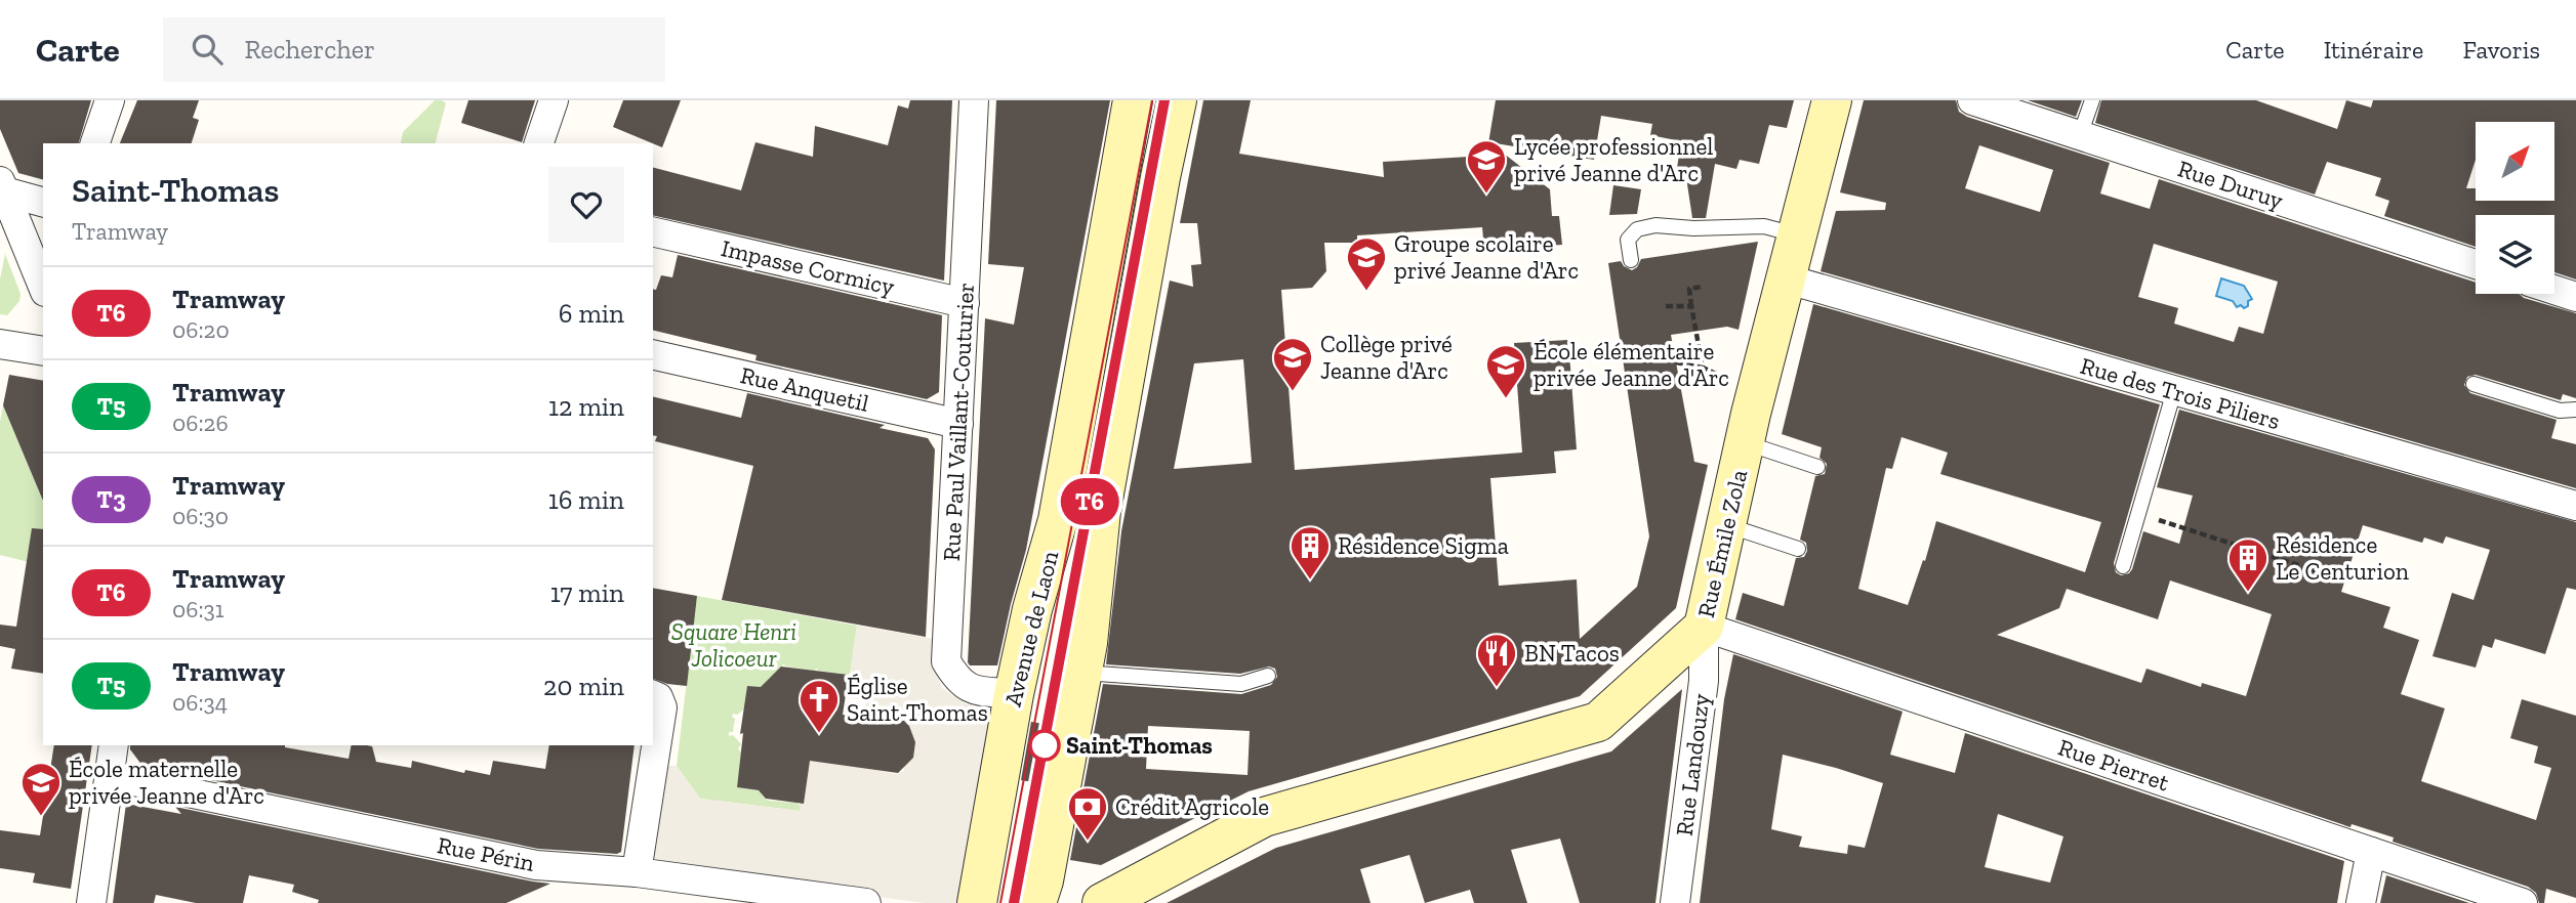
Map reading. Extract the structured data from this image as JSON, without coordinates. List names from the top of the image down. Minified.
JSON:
{"streets":{"main road":["Rue Émile Zola","Avenue de Laon"],"street":["Rue Duruy","Impasse Cormicy","Rue Anquetil","Rue des Trois Piliers","Rue Paul Vaillant-Couturier","Rue Landouzy","Rue Pierret","Rue Périn"]},"crossings":[["Impasse Cormicy","Rue Paul Vaillant-Couturier"],["Rue Anquetil","Rue Paul Vaillant-Couturier"],["Rue des Trois Piliers","Rue Émile Zola"],["Rue Paul Vaillant-Couturier","Avenue de Laon"],["Rue Émile Zola","Rue Landouzy"],["Rue Émile Zola","Rue Pierret"],["Rue Landouzy","Rue Pierret"]],"parks":["Square Henri Jolicoeur"],"places":{"school or university":["Lycée professionnel privé Jeanne d'Arc","Groupe scolaire privé Jeanne d'Arc","Collège privé Jeanne d'Arc","École élémentaire privée Jeanne d'Arc","École maternelle privée Jeanne d'Arc"],"building":["Résidence Sigma","Résidence Le Centurion"],"restaurant":["BN Tacos"],"church":["Église Saint-Thomas"],"other":["Saint-Thomas"],"bank":["Crédit Agricole"]},"lines":["tram line T6"],"north":"top right","page":{"header":"Carte","search":"Rechercher","nav":["Carte","Itinéraire","Favoris"],"on_map":"T6","heading":["Saint-Thomas","Tramway"],"list":[{"mark":"T6","name":"Tramway","note":"06:20","value":"6 min"},{"mark":"T5","name":"Tramway","note":"06:26","value":"12 min"},{"mark":"T3","name":"Tramway","note":"06:30","value":"16 min"},{"mark":"T6","name":"Tramway","note":"06:31","value":"17 min"},{"mark":"T5","name":"Tramway","note":"06:34","value":"20 min"}]}}
